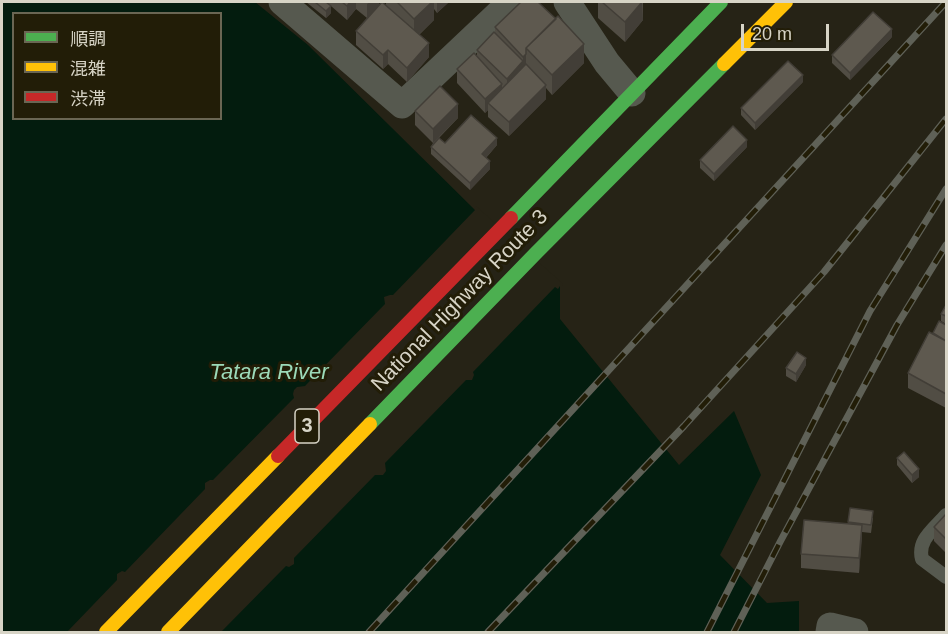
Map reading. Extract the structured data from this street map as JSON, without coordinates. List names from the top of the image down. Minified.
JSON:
{"streets":{"highway":["National Highway Route 3","3"]},"water":["Tatara River"],"legend":["順調","混雑","渋滞"],"scale_bar":"20 m"}
